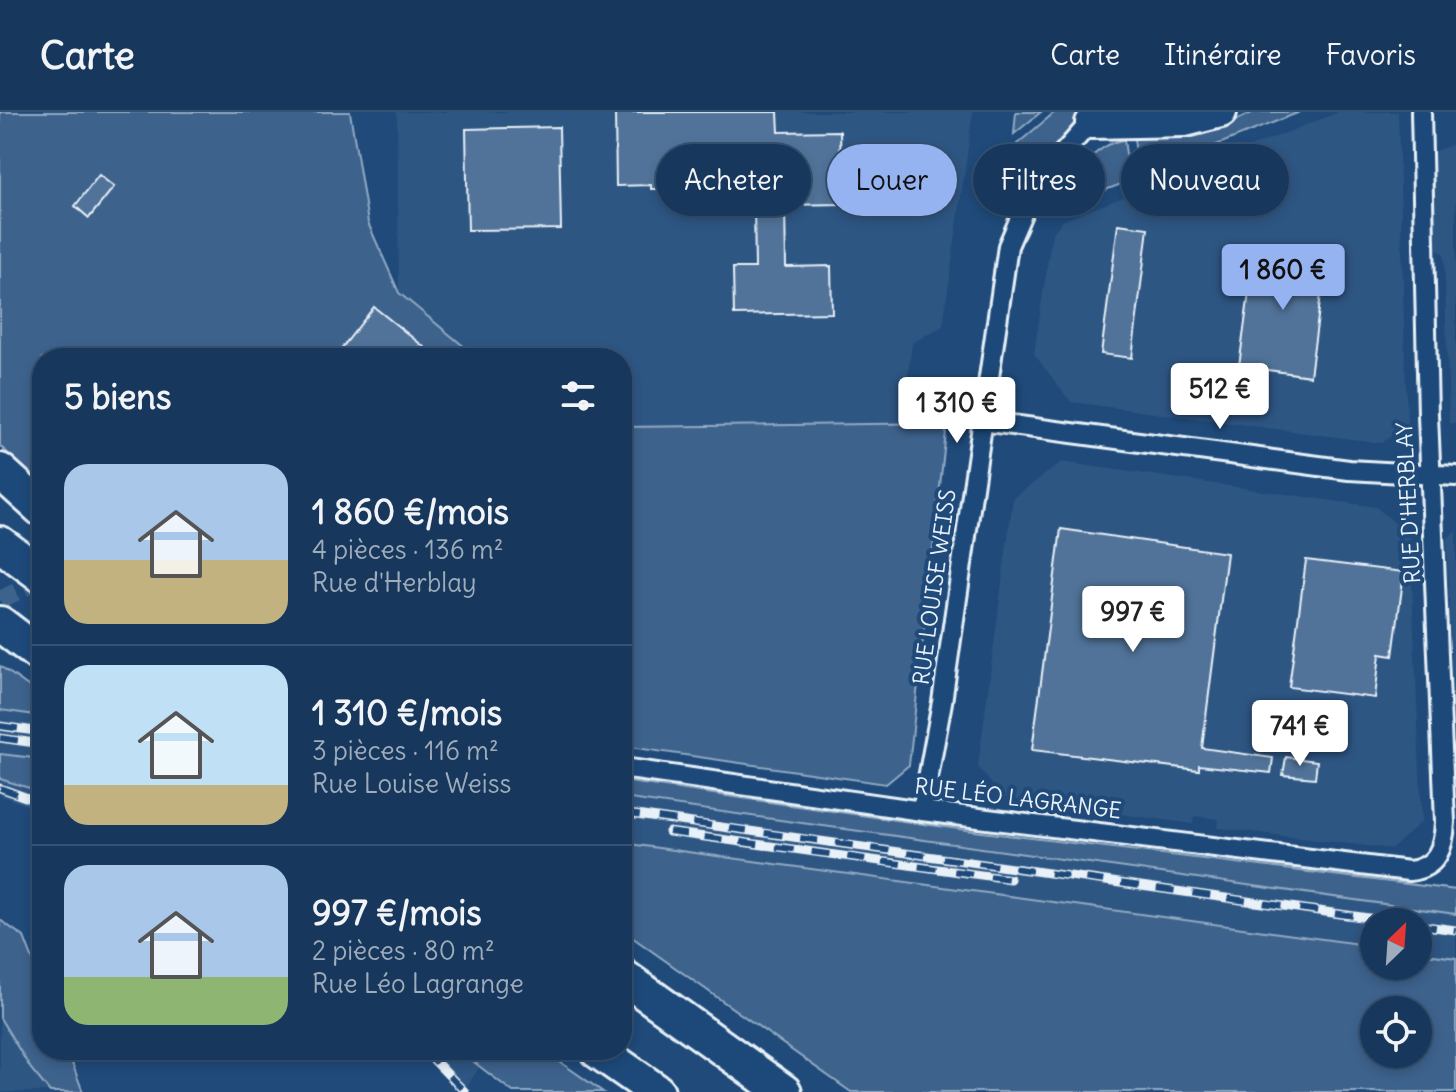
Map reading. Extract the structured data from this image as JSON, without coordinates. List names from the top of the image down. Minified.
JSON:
{"streets":{"street":["RUE D'HERBLAY","RUE LOUISE WEISS","RUE LÉO LAGRANGE"]},"crossings":[["RUE D'HERBLAY","RUE LÉO LAGRANGE"],["RUE LOUISE WEISS","RUE LÉO LAGRANGE"]],"north":"top right","page":{"header":"Carte","nav":["Carte","Itinéraire","Favoris"],"chip":["Acheter","Louer","Filtres","Nouveau"],"price":["1 860 €","512 €","1 310 €","997 €","741 €"],"heading":"5 biens","list":[{"name":"1 860 €/mois","note":"4 pièces · 136 m² · Rue d'Herblay"},{"name":"1 310 €/mois","note":"3 pièces · 116 m² · Rue Louise Weiss"},{"name":"997 €/mois","note":"2 pièces · 80 m² · Rue Léo Lagrange"}]}}
